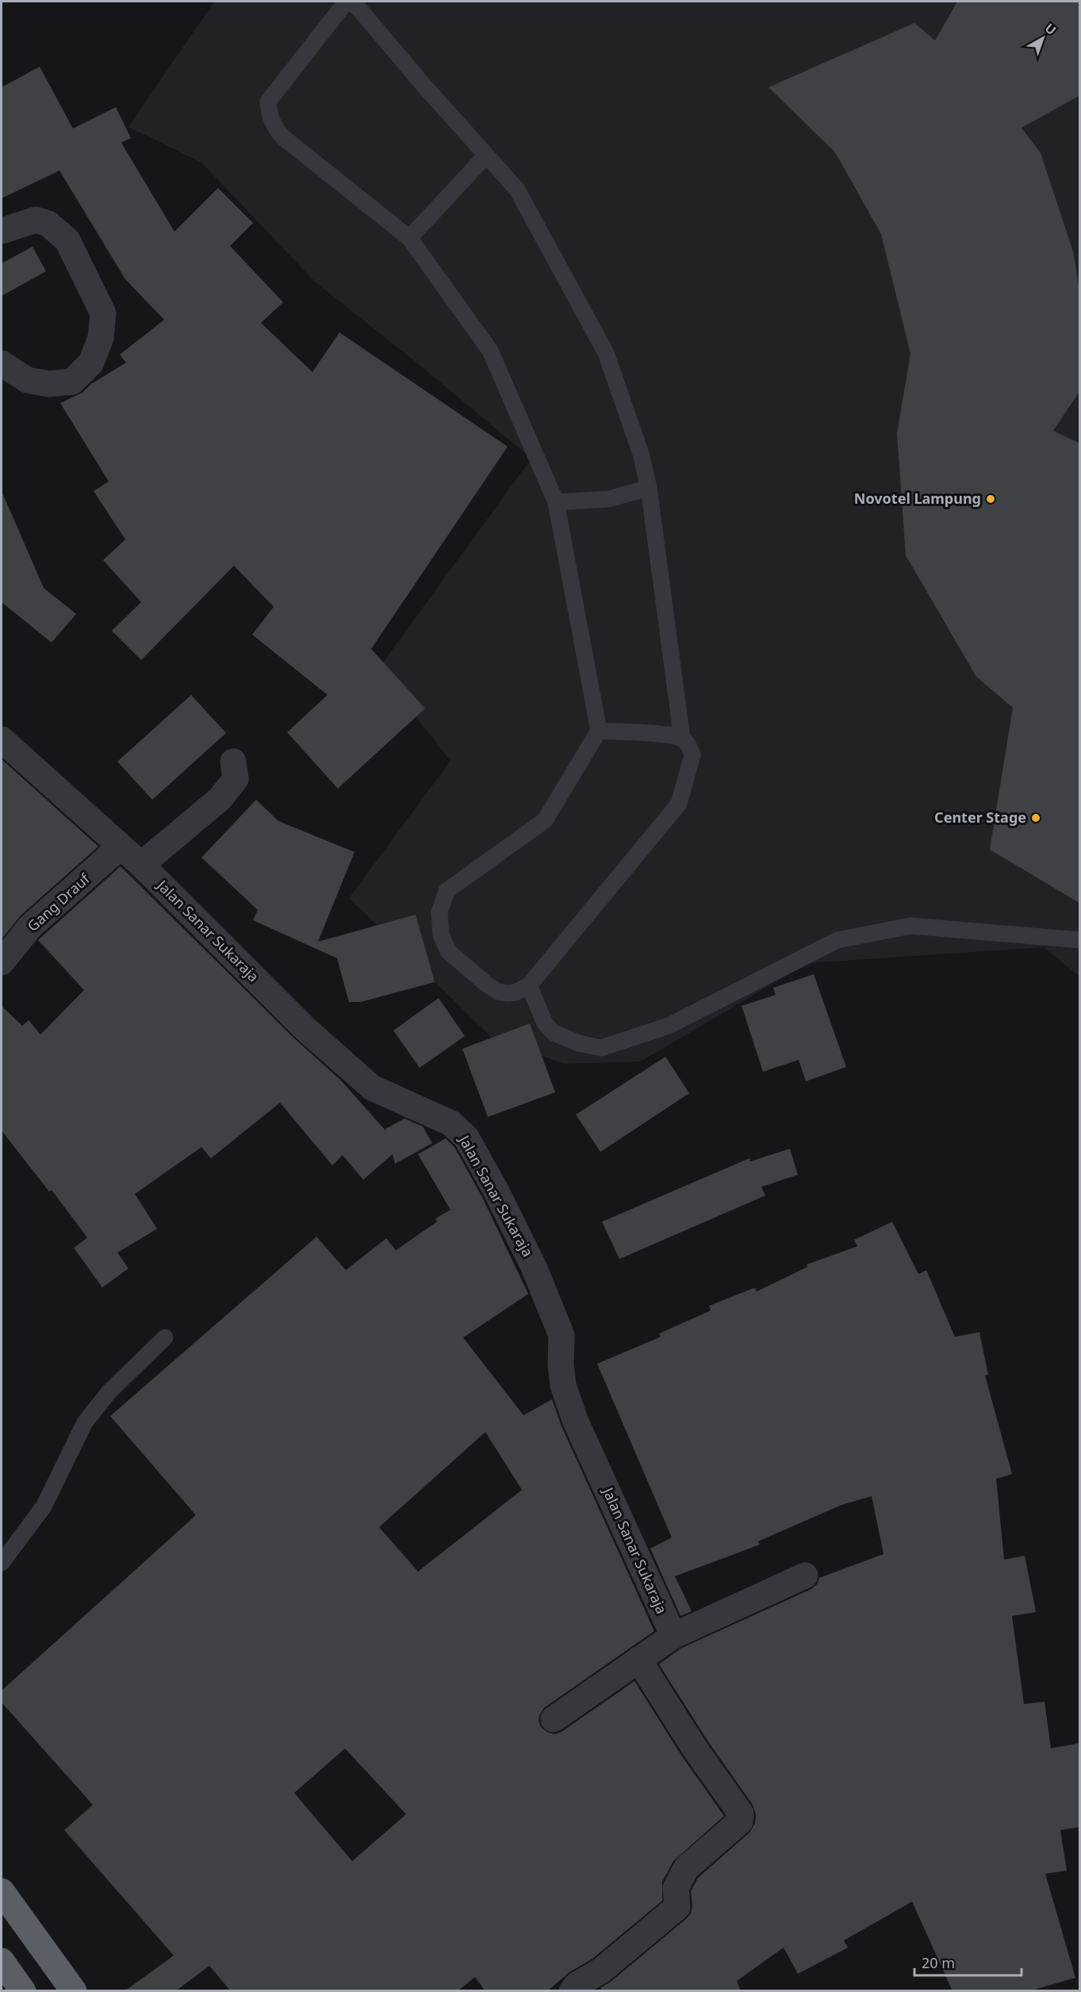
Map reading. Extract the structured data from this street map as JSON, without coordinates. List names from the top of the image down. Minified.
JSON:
{"streets":{"street":["Gang Drauf","Jalan Sanar Sukaraja"]},"crossings":[["Gang Drauf","Jalan Sanar Sukaraja"]],"places":["Novotel Lampung","Center Stage"],"scale_bar":"20 m","north":"top right"}
